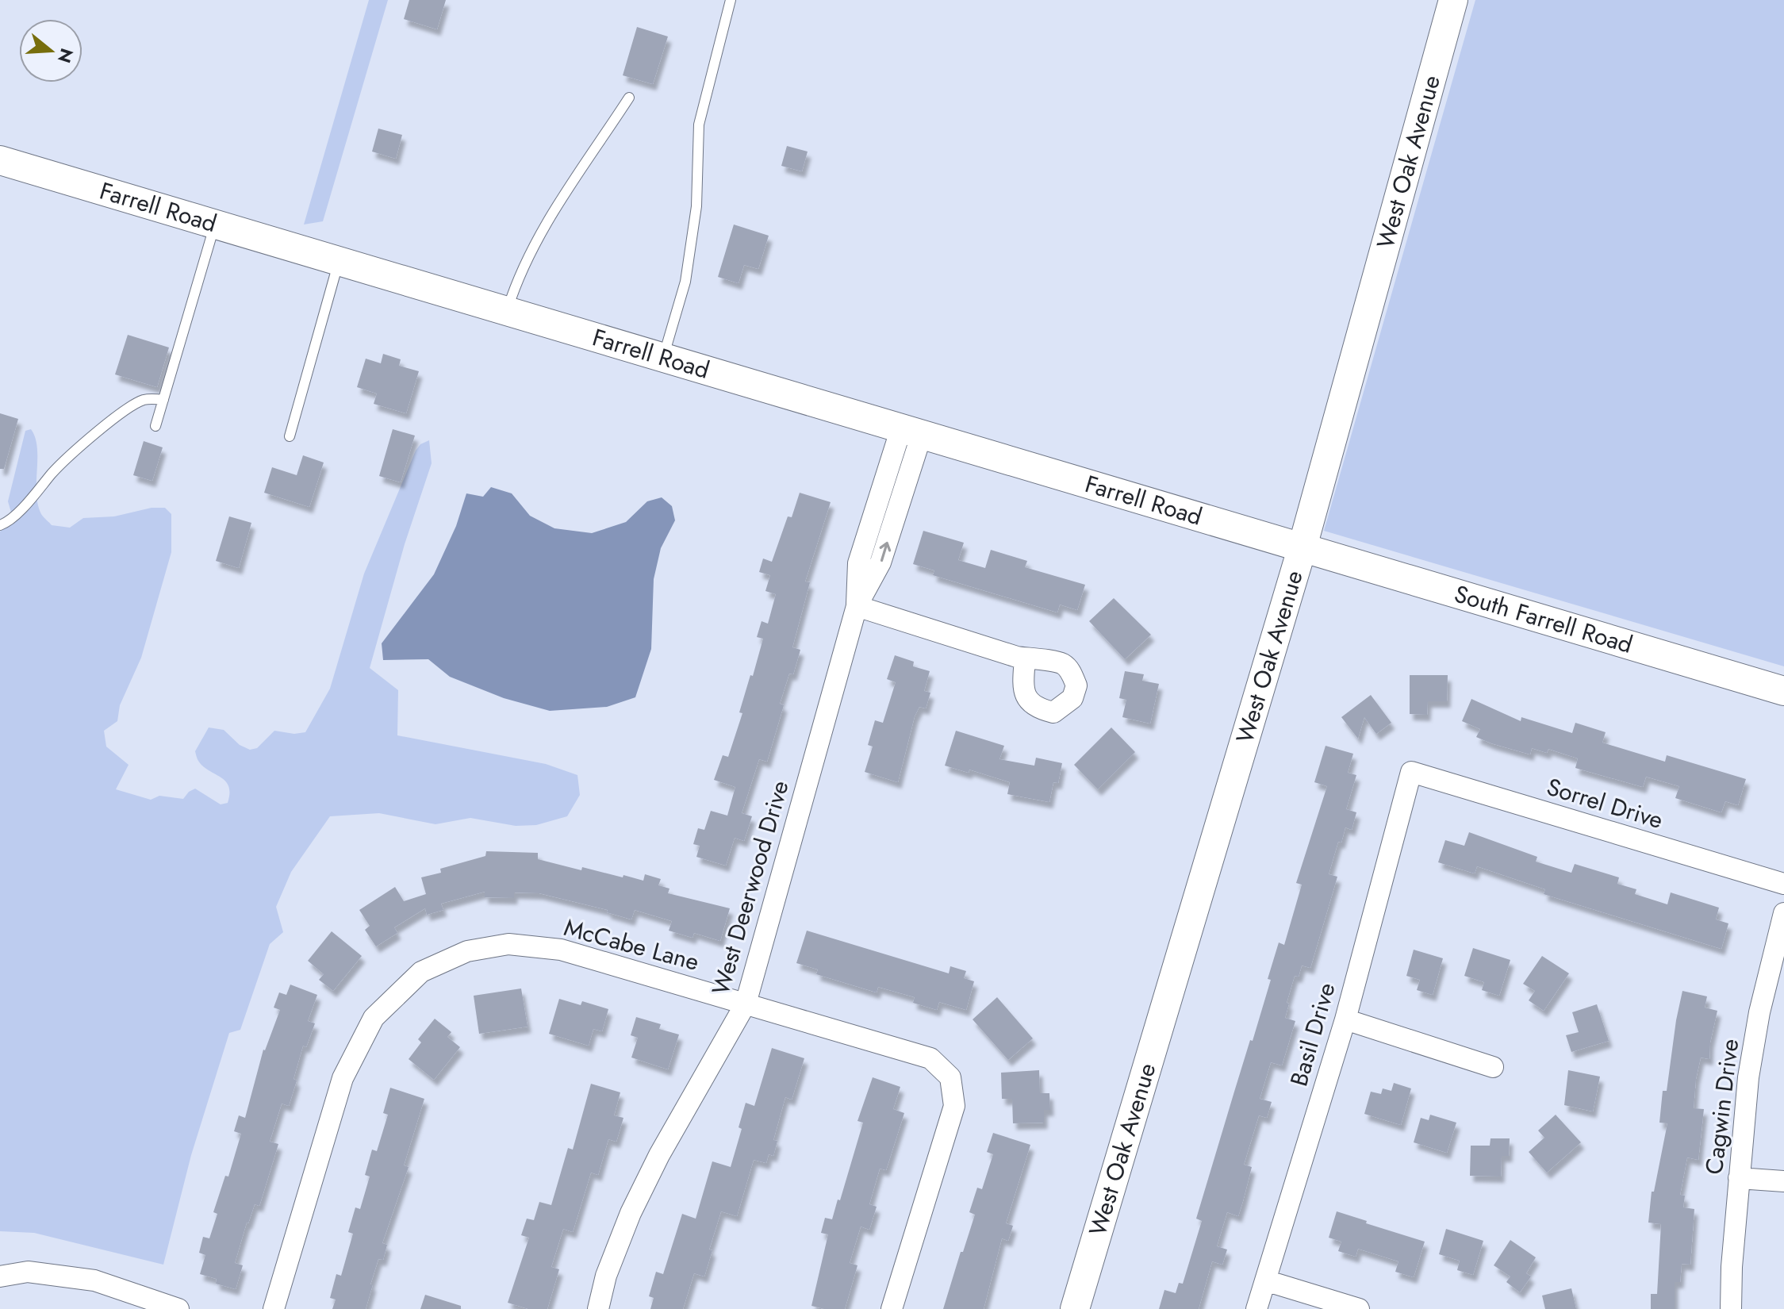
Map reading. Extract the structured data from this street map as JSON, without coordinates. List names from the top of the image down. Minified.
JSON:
{"streets":{"street":["West Oak Avenue","Farrell Road","South Farrell Road","Sorrel Drive","West Deerwood Drive","McCabe Lane","Basil Drive","Cagwin Drive"]},"crossings":[["West Oak Avenue","Farrell Road"],["West Oak Avenue","South Farrell Road"],["Farrell Road","South Farrell Road"],["Farrell Road","West Deerwood Drive"],["Sorrel Drive","Basil Drive"],["West Deerwood Drive","McCabe Lane"]],"north":"right"}
